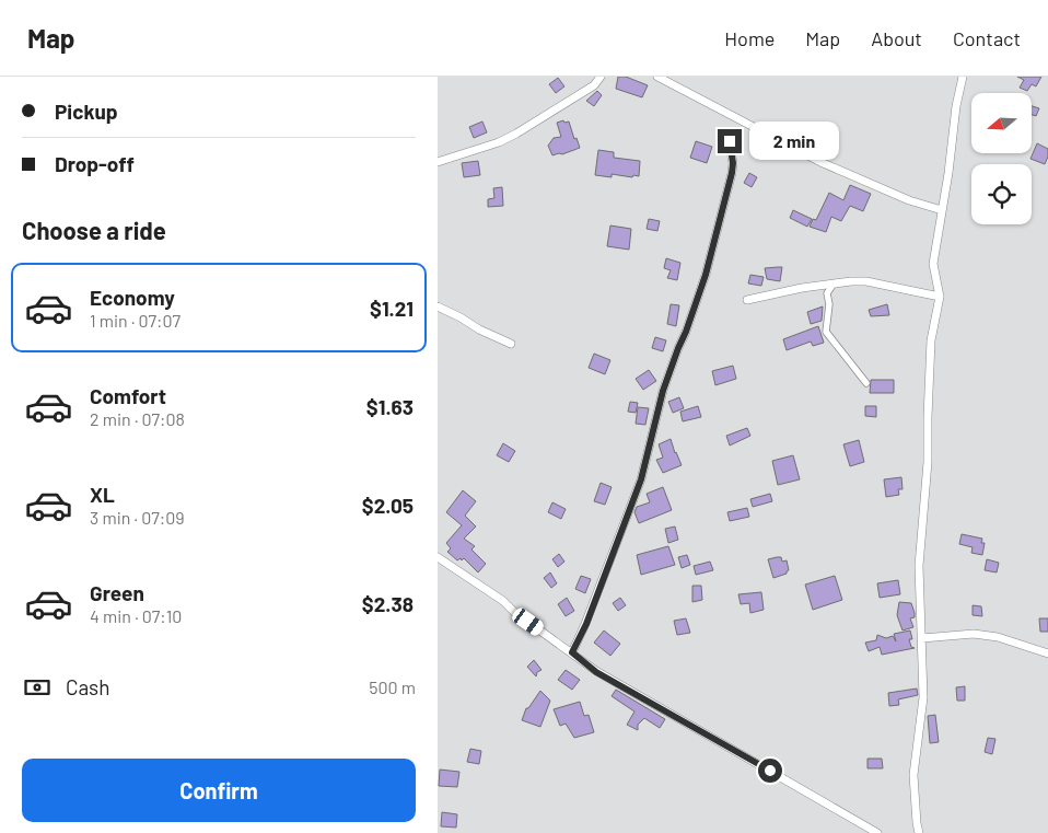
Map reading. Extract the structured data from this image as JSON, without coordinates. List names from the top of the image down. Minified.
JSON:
{"north":"left","page":{"header":"Map","nav":["Home","Map","About","Contact"],"banner":["Pickup","Drop-off"],"bubble":"2 min","heading":"Choose a ride","list":[{"name":"Economy","note":"1 min · 07:07","value":"$1.21"},{"name":"Comfort","note":"2 min · 07:08","value":"$1.63"},{"name":"XL","note":"3 min · 07:09","value":"$2.05"},{"name":"Green","note":"4 min · 07:10","value":"$2.38"}],"pay":["Cash","500 m"],"buttons":"Confirm"}}
